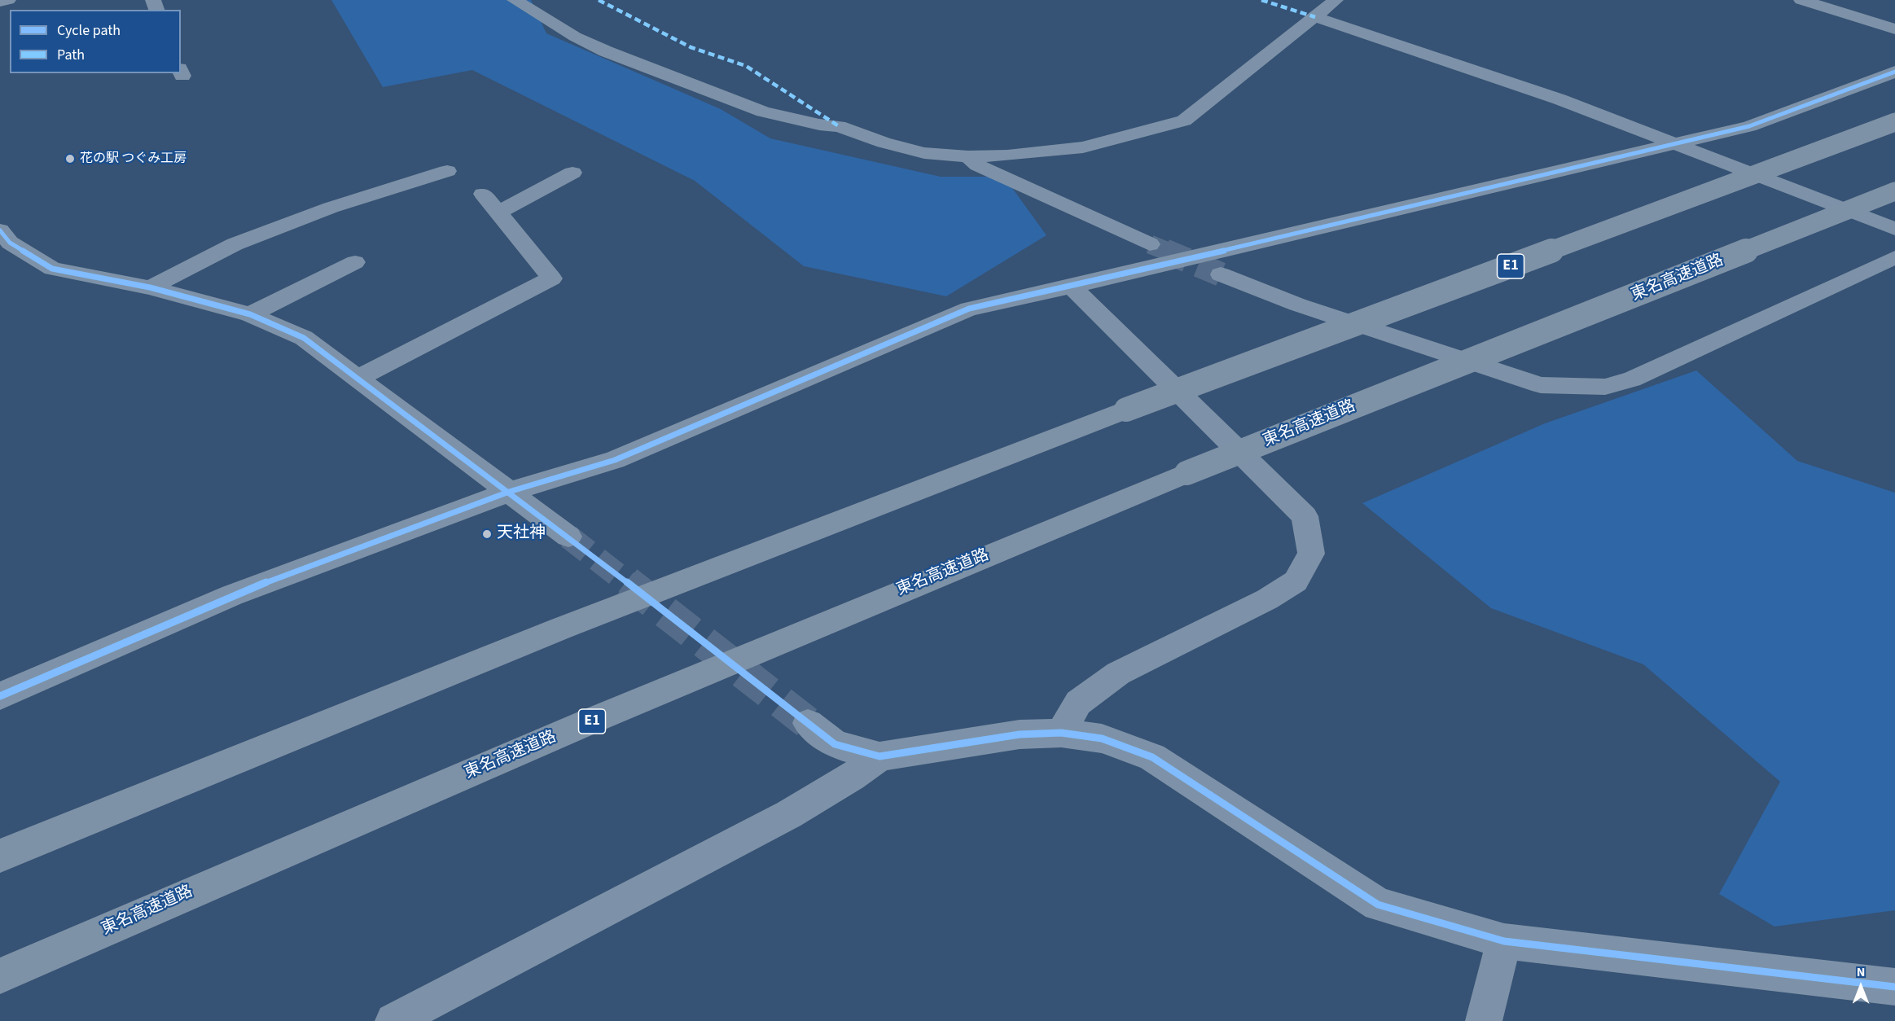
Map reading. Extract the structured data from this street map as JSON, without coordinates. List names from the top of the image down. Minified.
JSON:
{"streets":{"highway":["E1","東名高速道路"]},"places":["花の駅 つぐみ工房","天社神"],"legend":["Cycle path","Path"],"north":"top"}
